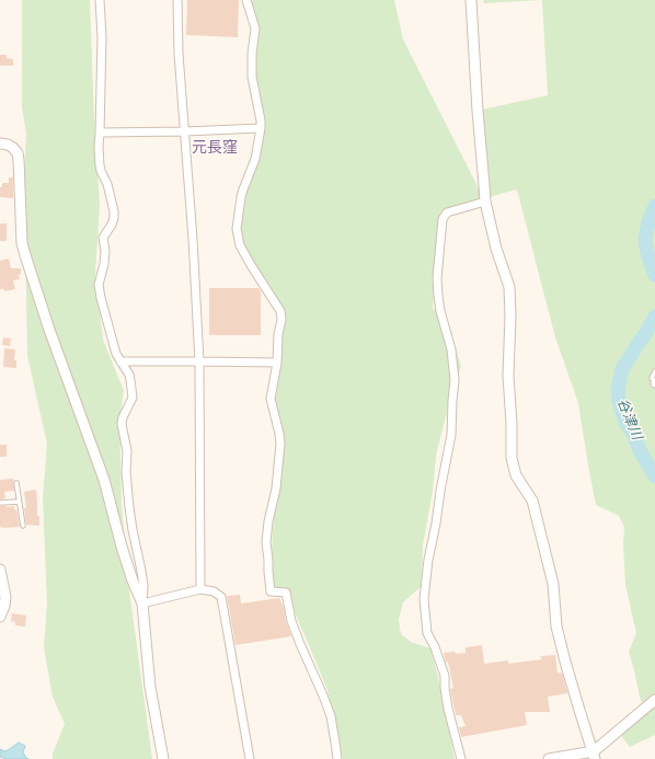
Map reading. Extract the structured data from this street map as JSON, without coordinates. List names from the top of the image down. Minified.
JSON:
{"districts":["元長窪"],"water":["谷津川"]}
